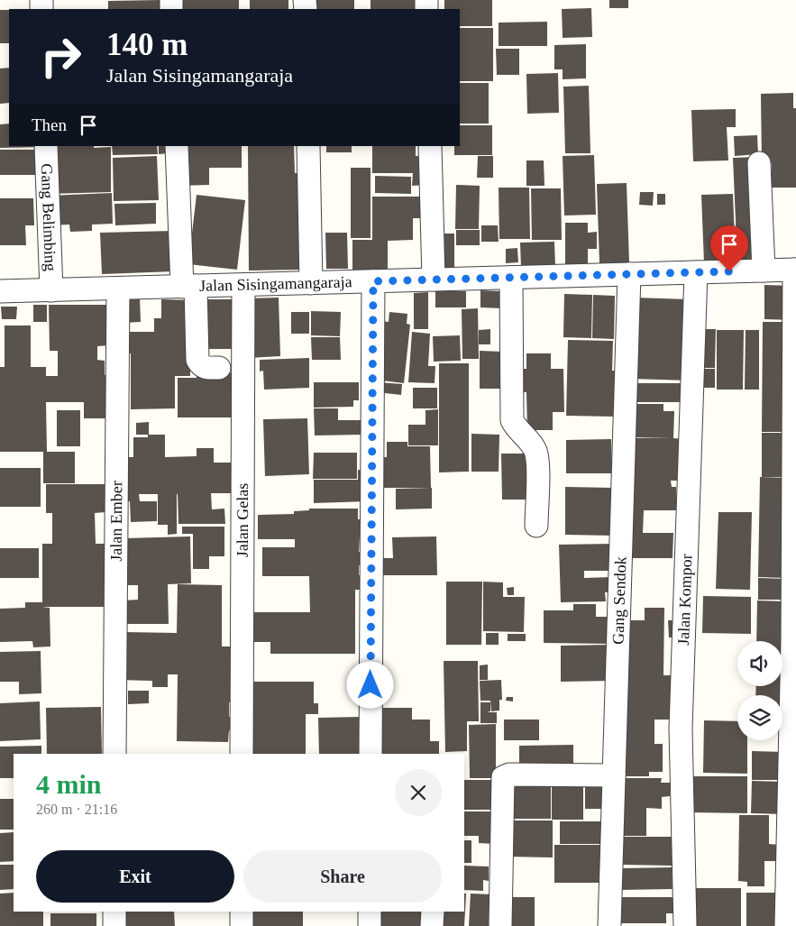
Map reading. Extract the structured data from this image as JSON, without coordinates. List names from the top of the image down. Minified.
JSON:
{"streets":{"street":["Gang Belimbing","Jalan Sisingamangaraja","Jalan Gelas","Jalan Ember","Jalan Kompor","Gang Sendok"]},"crossings":[["Gang Belimbing","Jalan Sisingamangaraja"],["Jalan Sisingamangaraja","Jalan Gelas"],["Jalan Sisingamangaraja","Jalan Ember"],["Jalan Sisingamangaraja","Jalan Kompor"],["Jalan Sisingamangaraja","Gang Sendok"]],"page":{"turn":["140 m","Jalan Sisingamangaraja"],"then":"Then","heading":["4 min","260 m · 21:16"],"buttons":["Exit","Share"]}}
